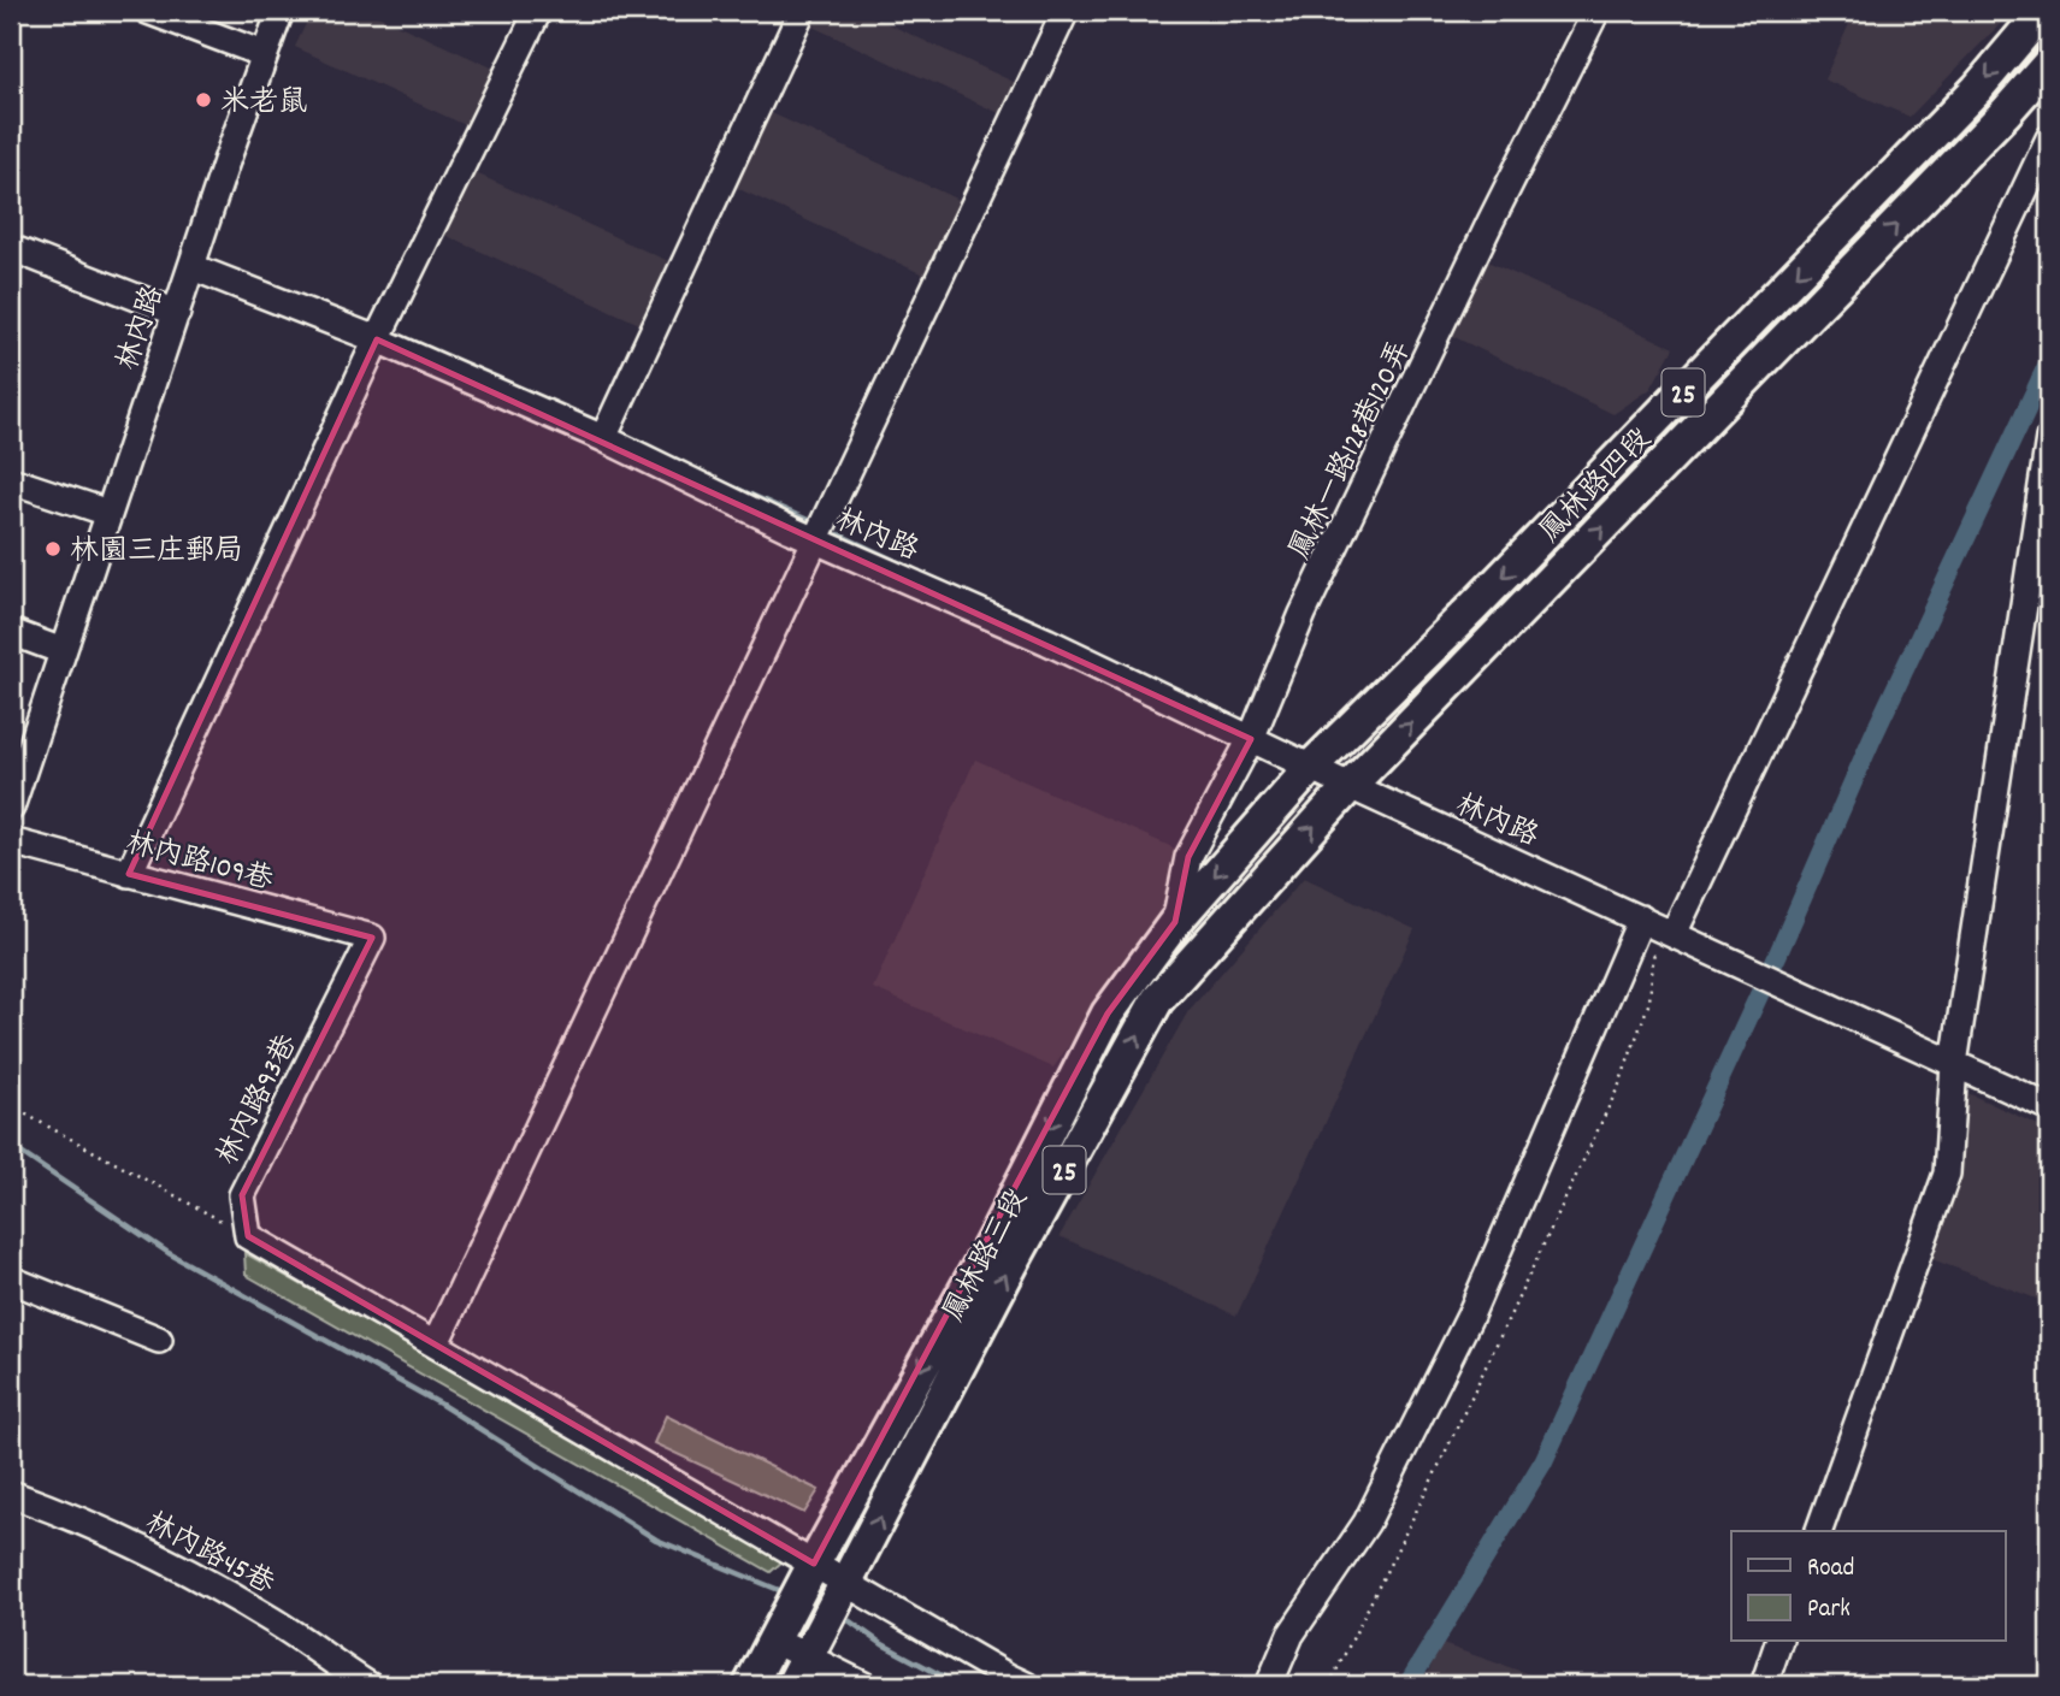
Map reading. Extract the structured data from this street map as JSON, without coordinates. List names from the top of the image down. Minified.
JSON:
{"streets":{"main road":["25","鳳林路四段","鳳林路三段"],"street":["林內路","鳳林一路128巷120弄","林內路109巷","林內路93巷","林內路45巷"]},"crossings":[["林內路","鳳林一路128巷120弄"],["林內路","鳳林路四段"],["林內路","鳳林路三段"],["鳳林一路128巷120弄","鳳林路三段"],["鳳林路四段","鳳林路三段"],["林內路109巷","林內路93巷"]],"places":["米老鼠","林園三庄郵局"],"legend":["Road","Park"]}
